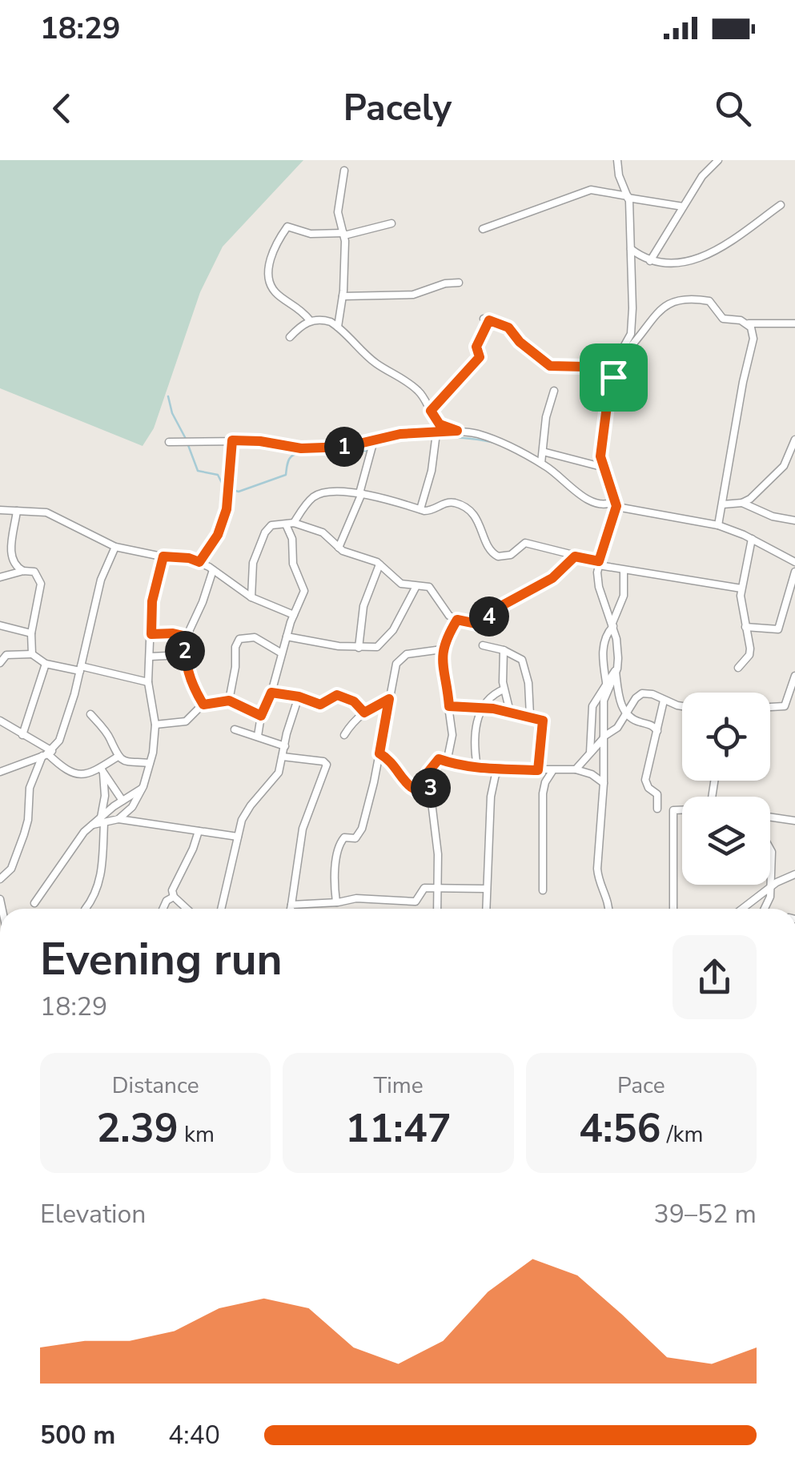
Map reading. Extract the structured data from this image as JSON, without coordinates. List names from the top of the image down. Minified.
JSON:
{"page":{"status":"18:29","header":"Pacely","pins":["1","4","2","3"],"heading":["Evening run","18:29"],"stats":[["Distance","2.39 km"],["Time","11:47"],["Pace","4:56 /km"]],"chart":["Elevation","39–52 m"],"list":[{"name":"500 m","note":"4:40"}]}}
